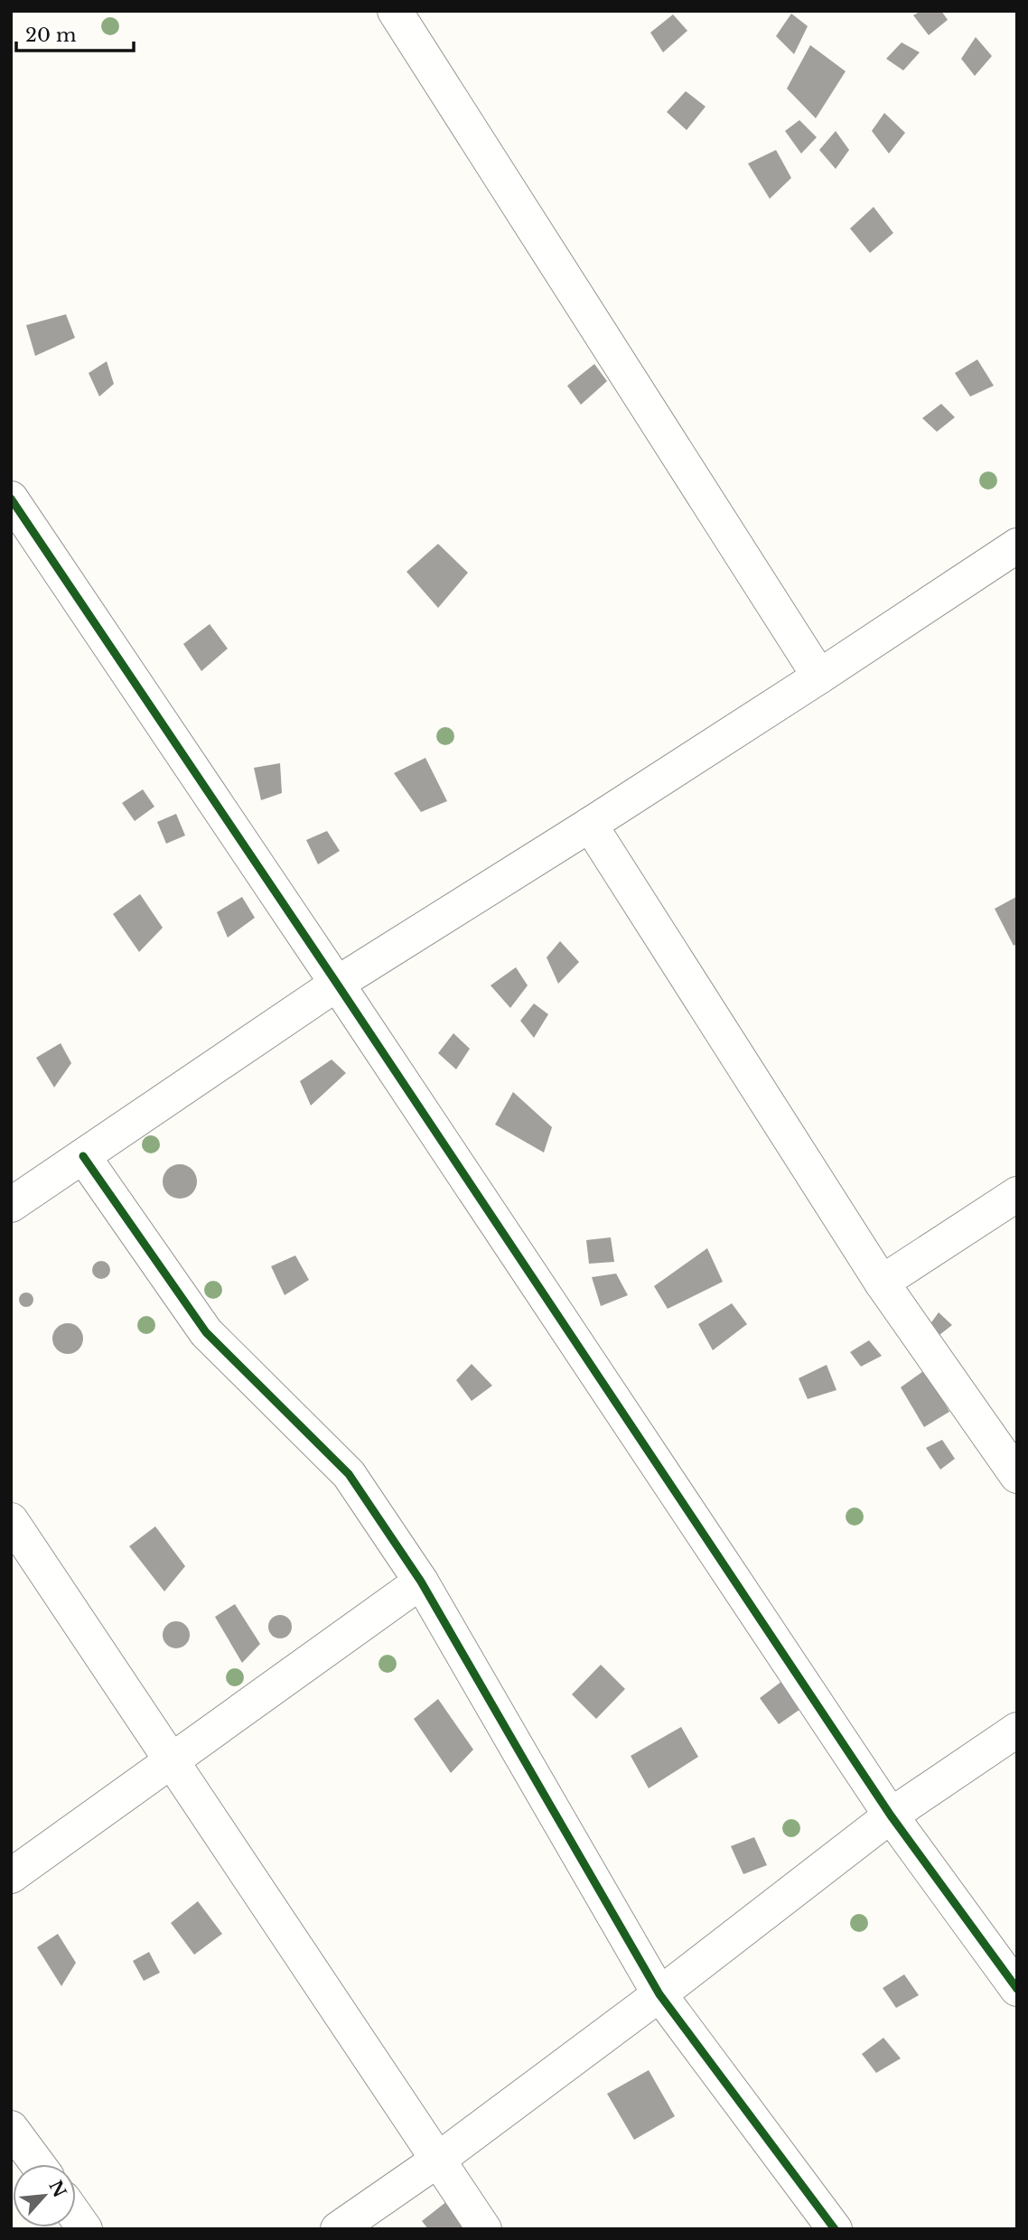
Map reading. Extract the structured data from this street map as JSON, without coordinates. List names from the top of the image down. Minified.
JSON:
{"scale_bar":"20 m","north":"top right"}
